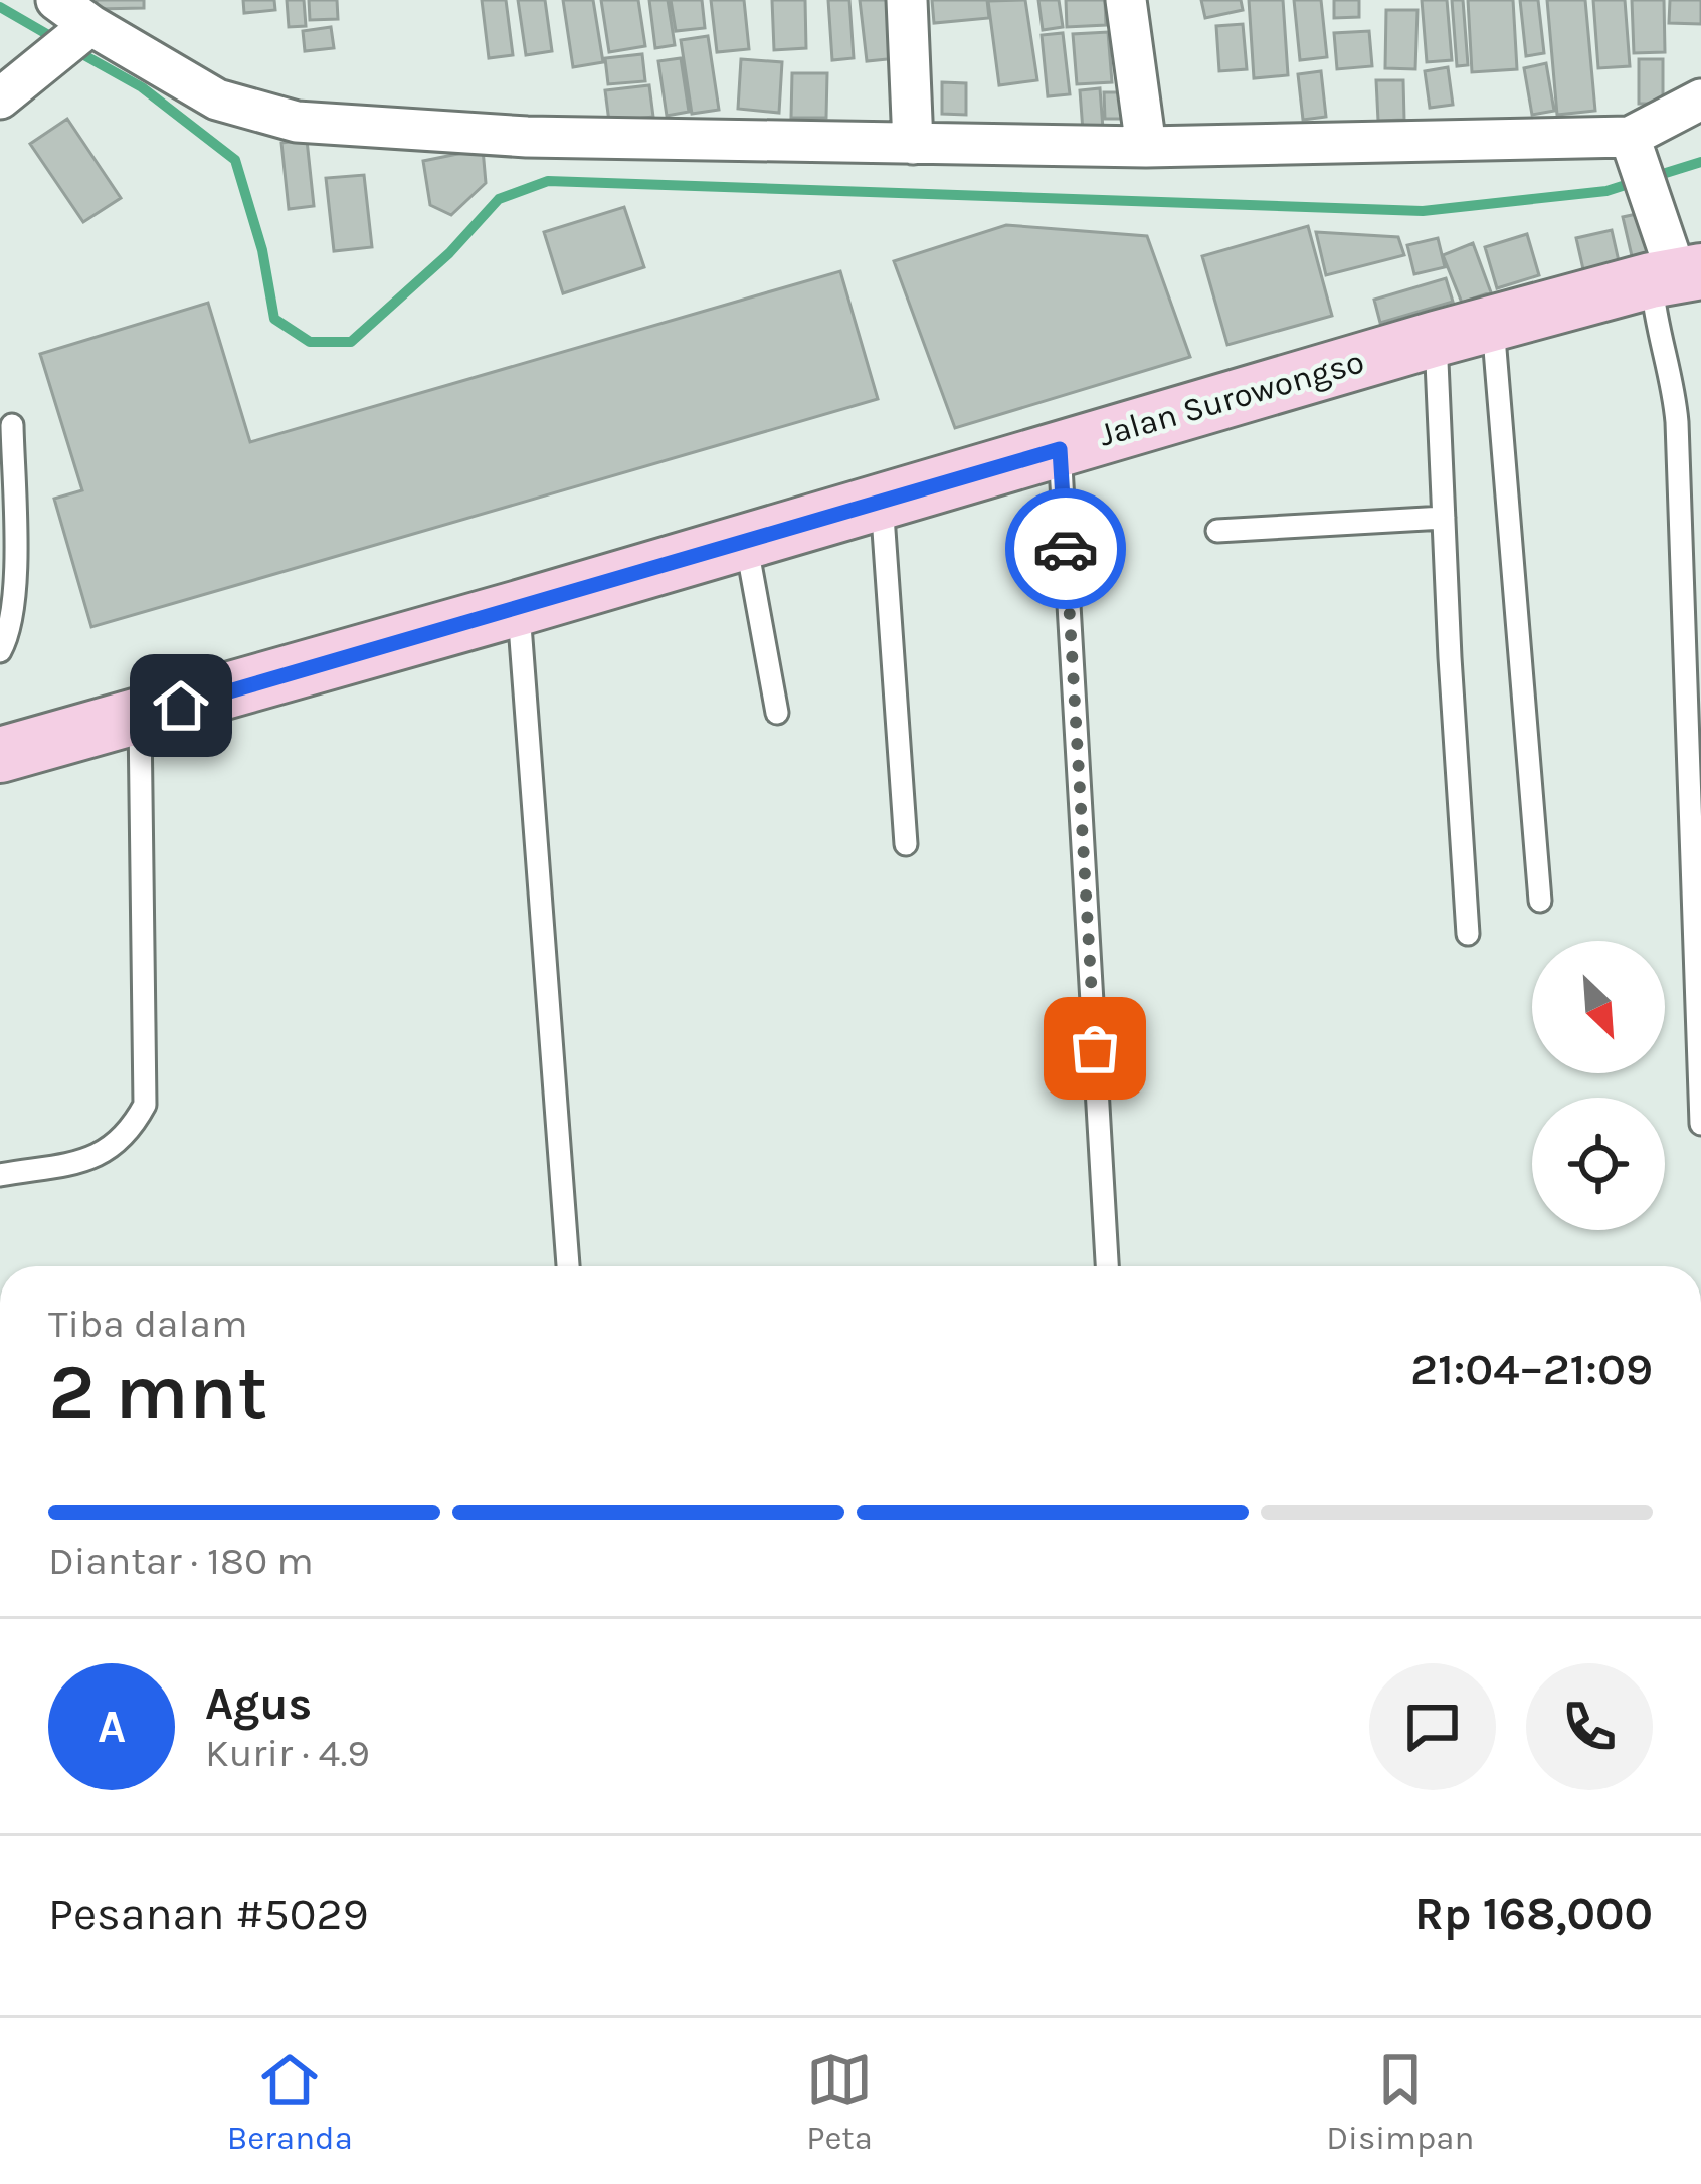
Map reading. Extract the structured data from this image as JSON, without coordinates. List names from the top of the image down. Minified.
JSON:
{"streets":{"street":["Jalan Surowongso"]},"north":"bottom right","page":{"heading":["2 mnt","Tiba dalam","21:04–21:09"],"panel":["Agus","Kurir · 4.9","Pesanan #5029","Rp 168,000"],"bar":"Diantar · 180 m","round":"A","tabs":["Beranda","Peta","Disimpan"]}}
